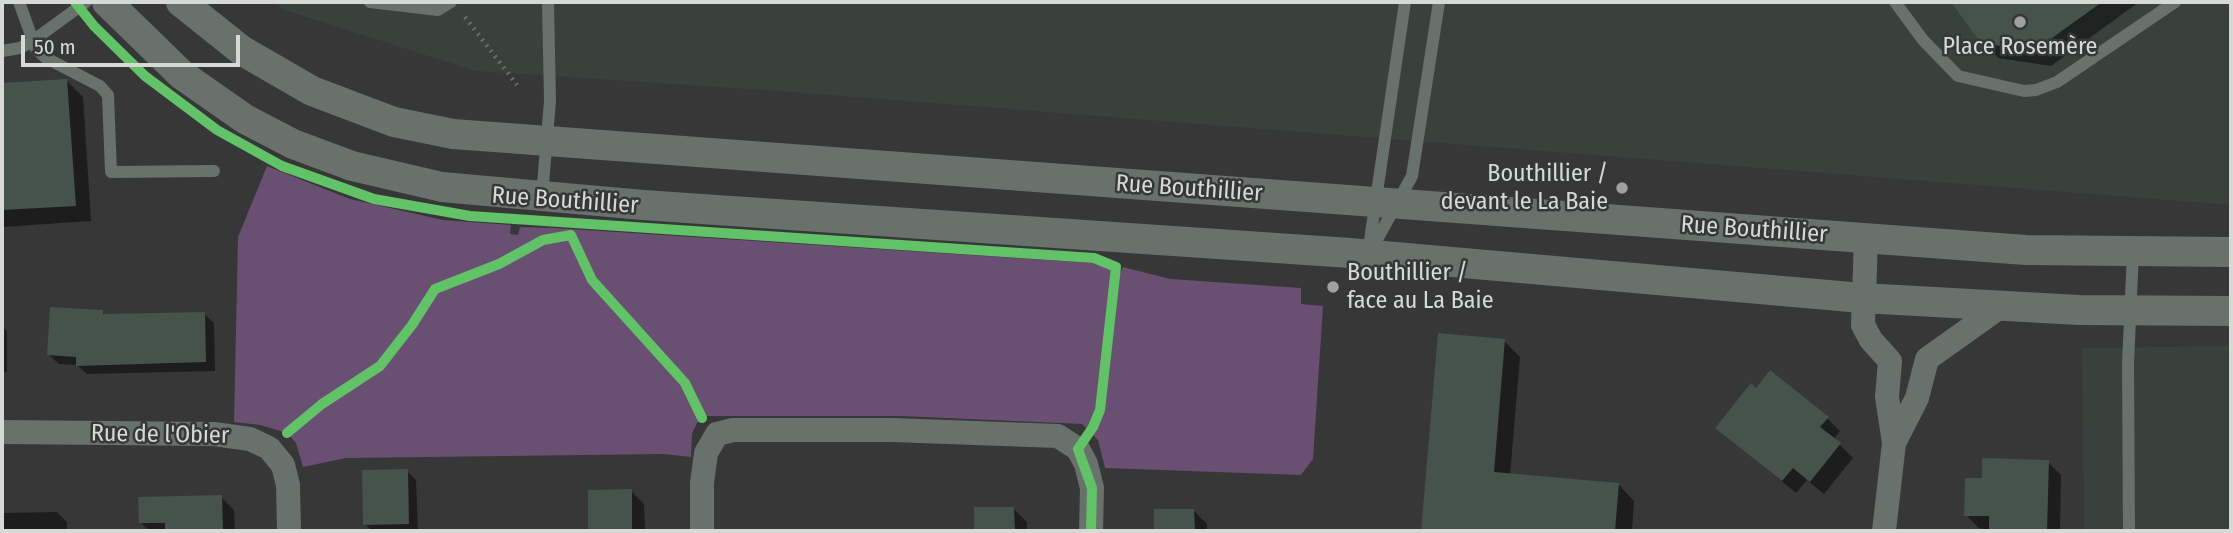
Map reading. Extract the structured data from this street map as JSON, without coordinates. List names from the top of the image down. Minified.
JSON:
{"streets":{"street":["Rue Bouthillier","Rue de l'Obier"]},"places":["Place Rosemère","Bouthillier / devant le La Baie","Bouthillier / face au La Baie"],"scale_bar":"50 m"}
